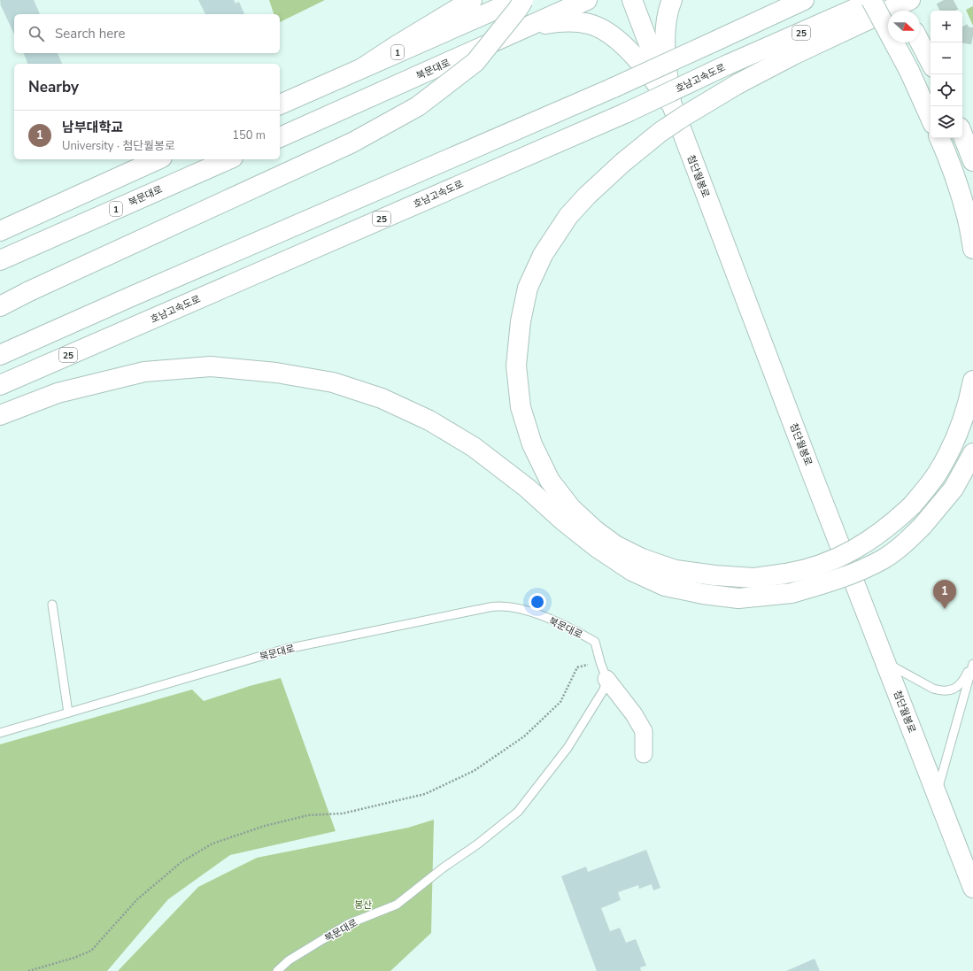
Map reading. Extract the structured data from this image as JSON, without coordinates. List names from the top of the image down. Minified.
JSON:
{"streets":{"main road":["25","1","북문대로","호남고속도로","첨단월봉로"]},"parks":["봉산"],"north":"right","page":{"map_buttons":["+","−"],"search":"Search here","heading":"Nearby","list":[{"mark":"1","name":"남부대학교","note":"University · 첨단월봉로","value":"150 m"}],"pins":"1"}}
